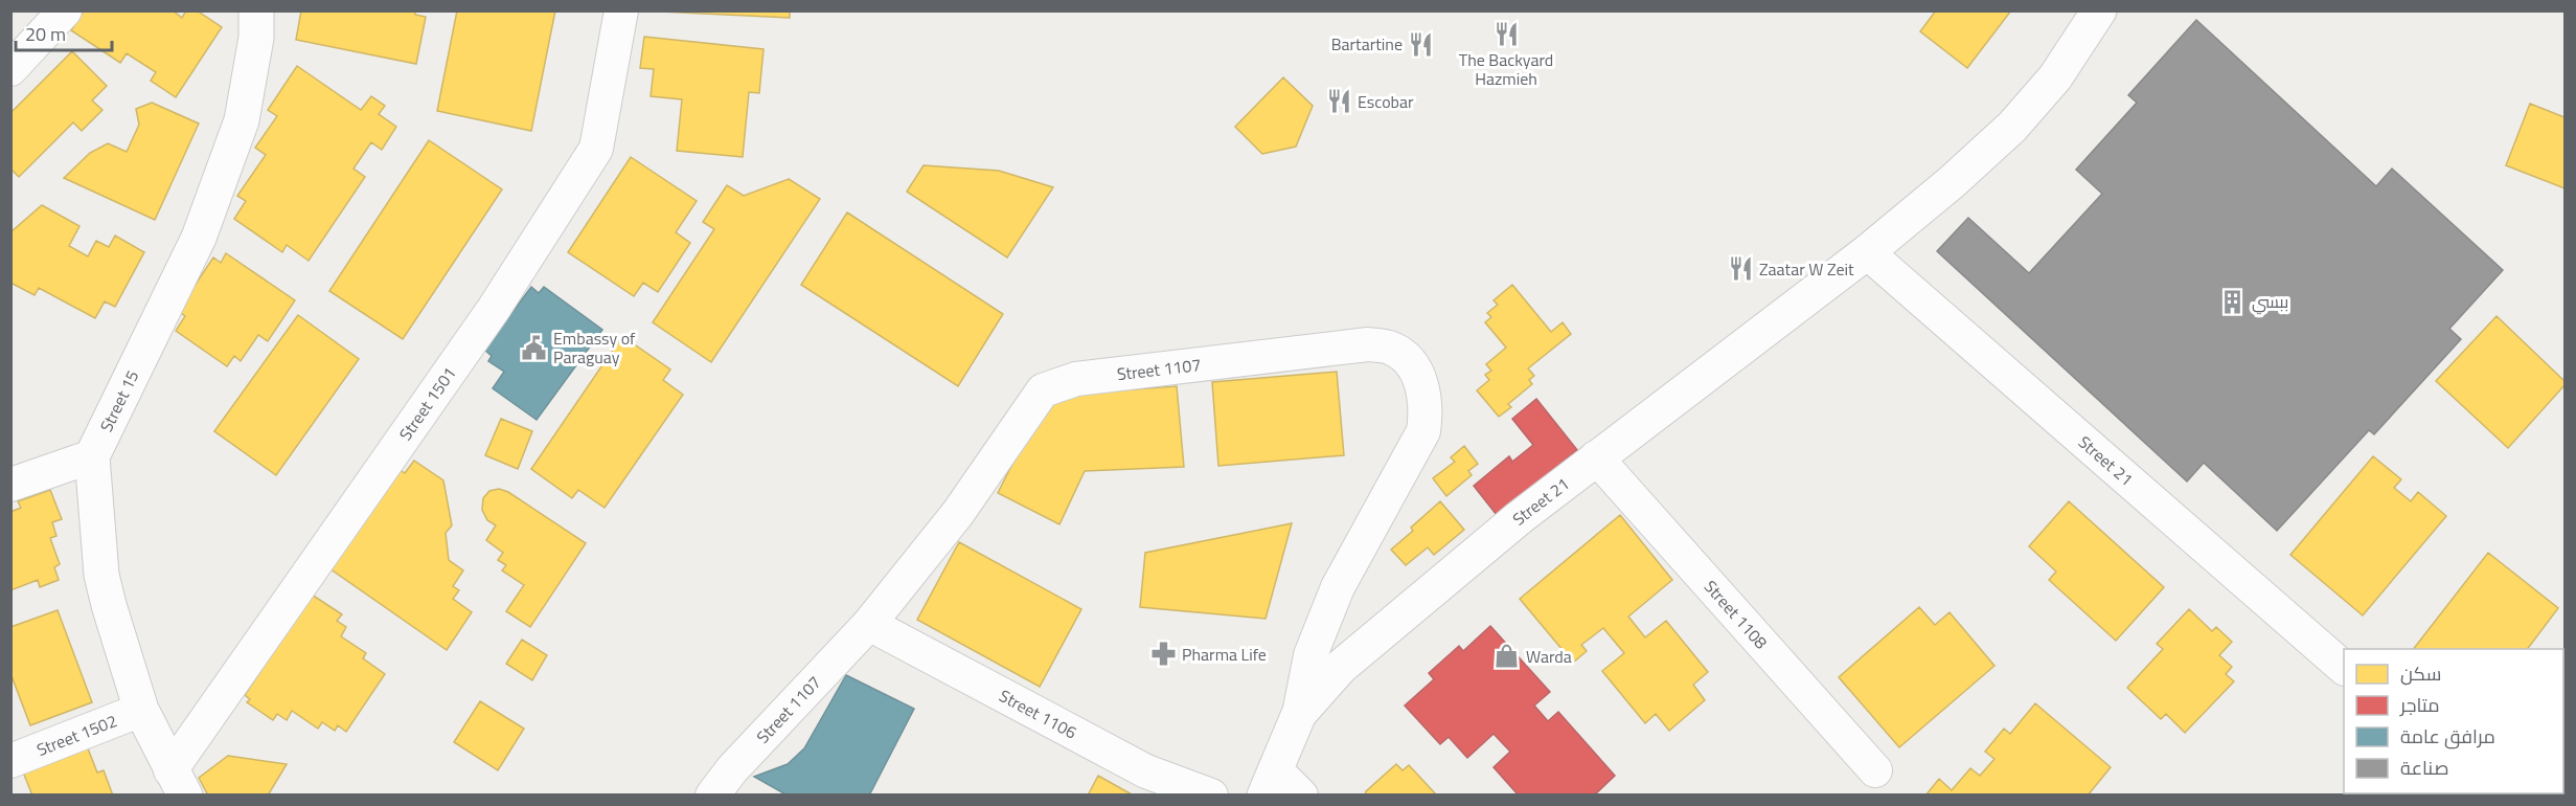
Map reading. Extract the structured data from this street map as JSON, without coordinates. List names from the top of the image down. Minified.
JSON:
{"streets":{"main road":["Street 15","Street 21"],"street":["Street 1107","Street 1501","Street 1108","Street 1106","Street 1502"]},"crossings":[["Street 1107","Street 21"],["Street 1107","Street 1106"],["Street 21","Street 1108"]],"places":{"restaurant":["The Backyard Hazmieh","Bartartine","Escobar","Zaatar W Zeit"],"building":["ببسي"],"public building":["Embassy of Paraguay"],"pharmacy":["Pharma Life"],"shop":["Warda"]},"legend":["سكن","متاجر","مرافق عامة","صناعة"],"scale_bar":"20 m"}
